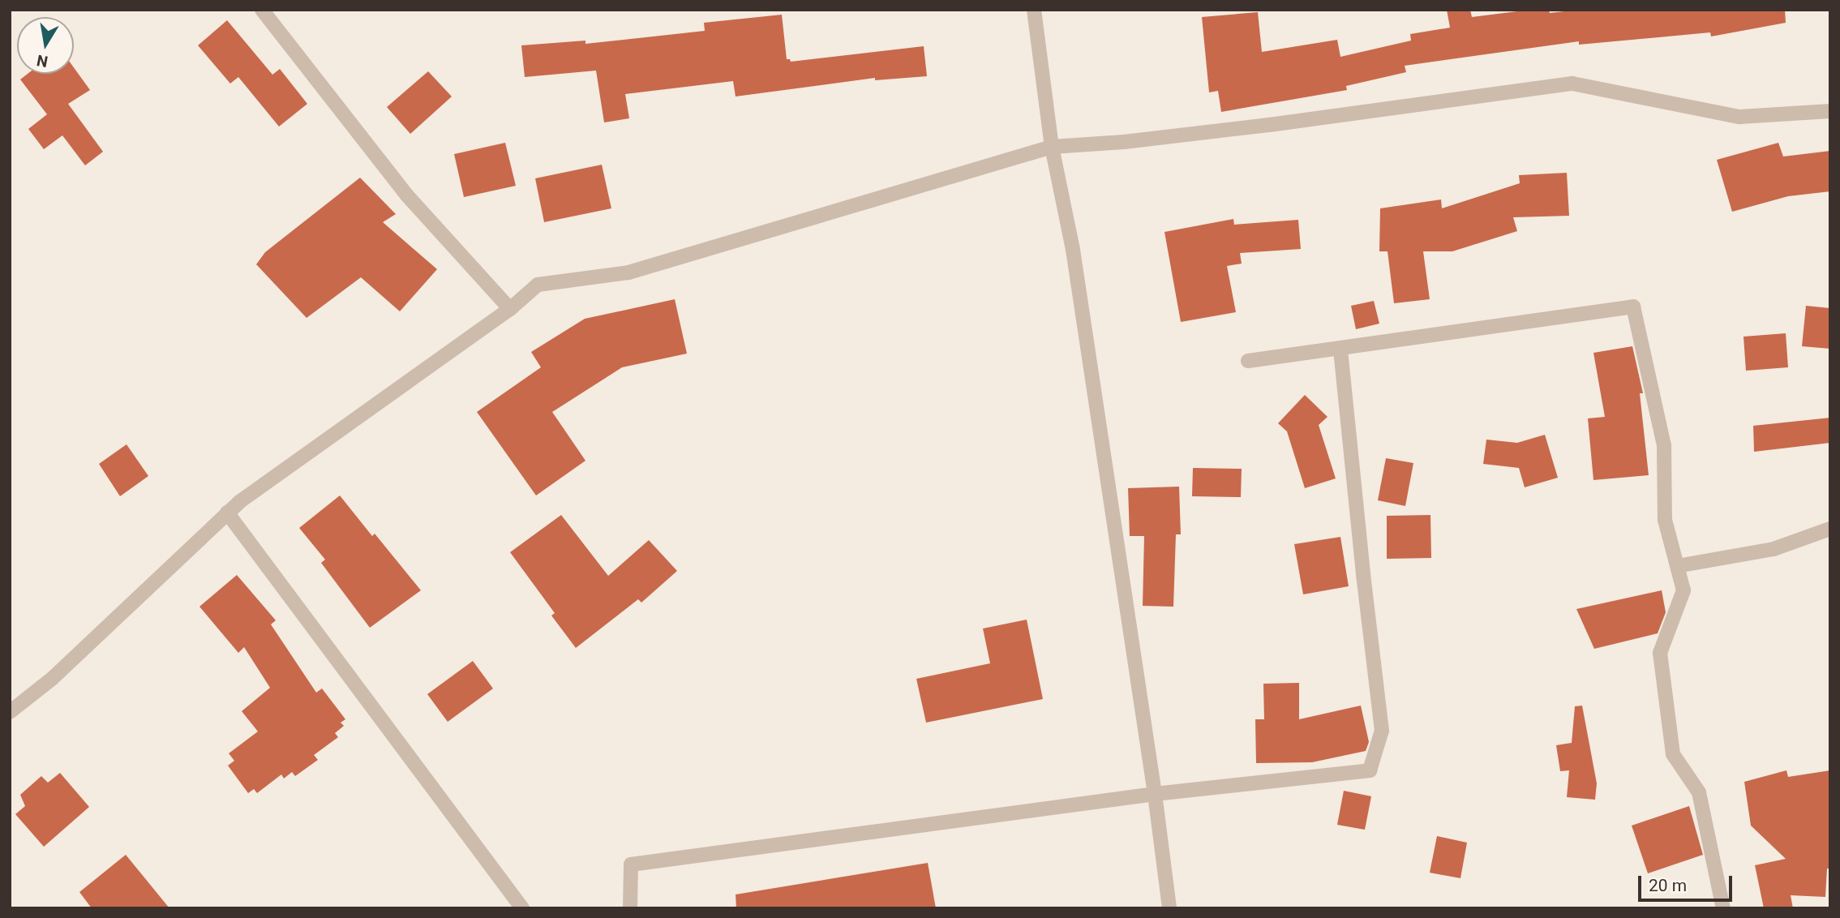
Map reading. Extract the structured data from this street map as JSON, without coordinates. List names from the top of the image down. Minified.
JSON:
{"scale_bar":"20 m","north":"bottom"}
